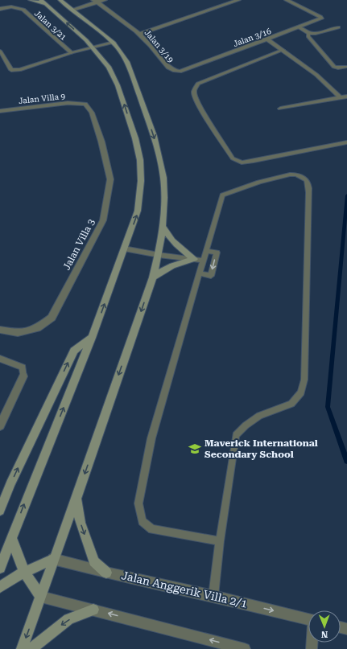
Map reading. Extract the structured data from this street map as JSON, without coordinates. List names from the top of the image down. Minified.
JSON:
{"streets":{"street":["Jalan 3/21","Jalan 3/16","Jalan 3/19","Jalan Villa 9","Jalan Villa 3","Jalan Anggerik Villa 2/1"]},"crossings":[["Jalan 3/16","Jalan 3/19"],["Jalan Villa 9","Jalan Villa 3"]],"places":{"school or university":["Maverick International Secondary School"]},"north":"bottom"}
